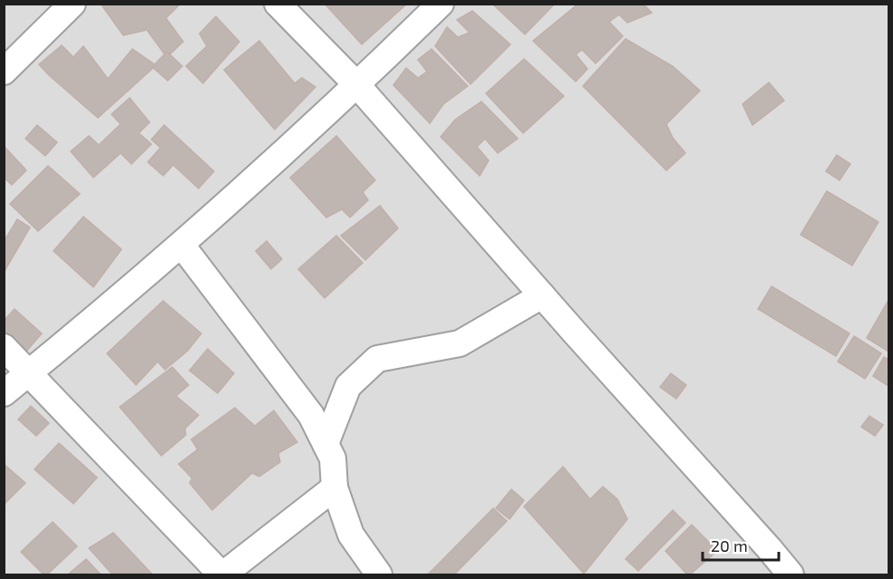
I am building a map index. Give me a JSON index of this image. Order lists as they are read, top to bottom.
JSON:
{
  "scale_bar": "20 m"
}
